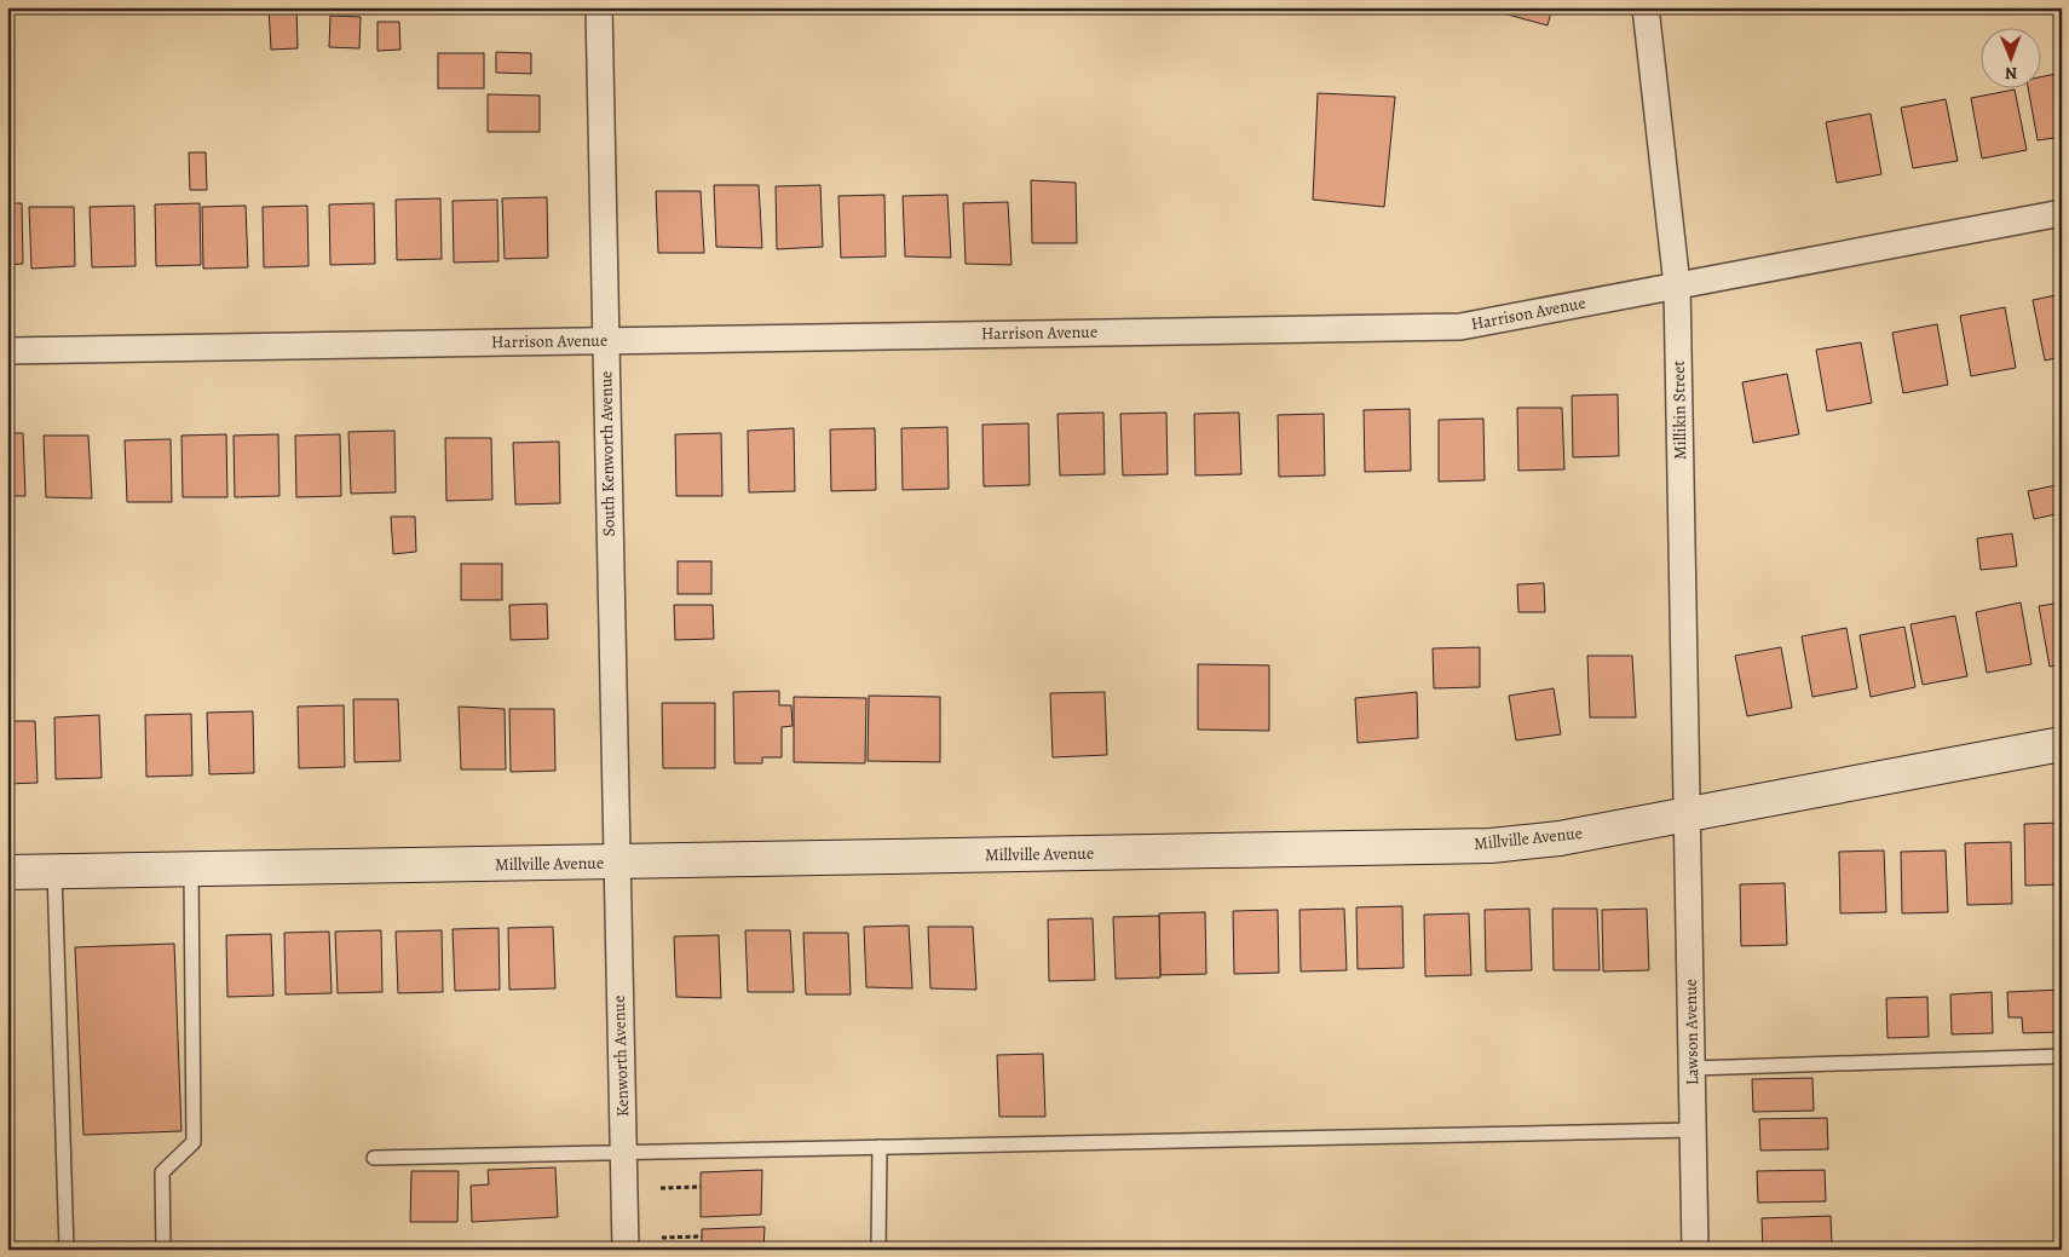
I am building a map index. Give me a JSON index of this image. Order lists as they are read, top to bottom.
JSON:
{
  "streets": {
    "main road": ["Millville Avenue"],
    "street": [
      "Harrison Avenue",
      "Millikin Street",
      "South Kenworth Avenue",
      "Lawson Avenue",
      "Kenworth Avenue"
    ]
  },
  "crossings": [
    ["Harrison Avenue", "Millikin Street"],
    ["Harrison Avenue", "South Kenworth Avenue"],
    ["Millikin Street", "Millville Avenue"],
    ["Millikin Street", "Lawson Avenue"],
    ["South Kenworth Avenue", "Millville Avenue"],
    ["South Kenworth Avenue", "Kenworth Avenue"],
    ["Millville Avenue", "Lawson Avenue"],
    ["Millville Avenue", "Kenworth Avenue"]
  ],
  "north": "bottom"
}
